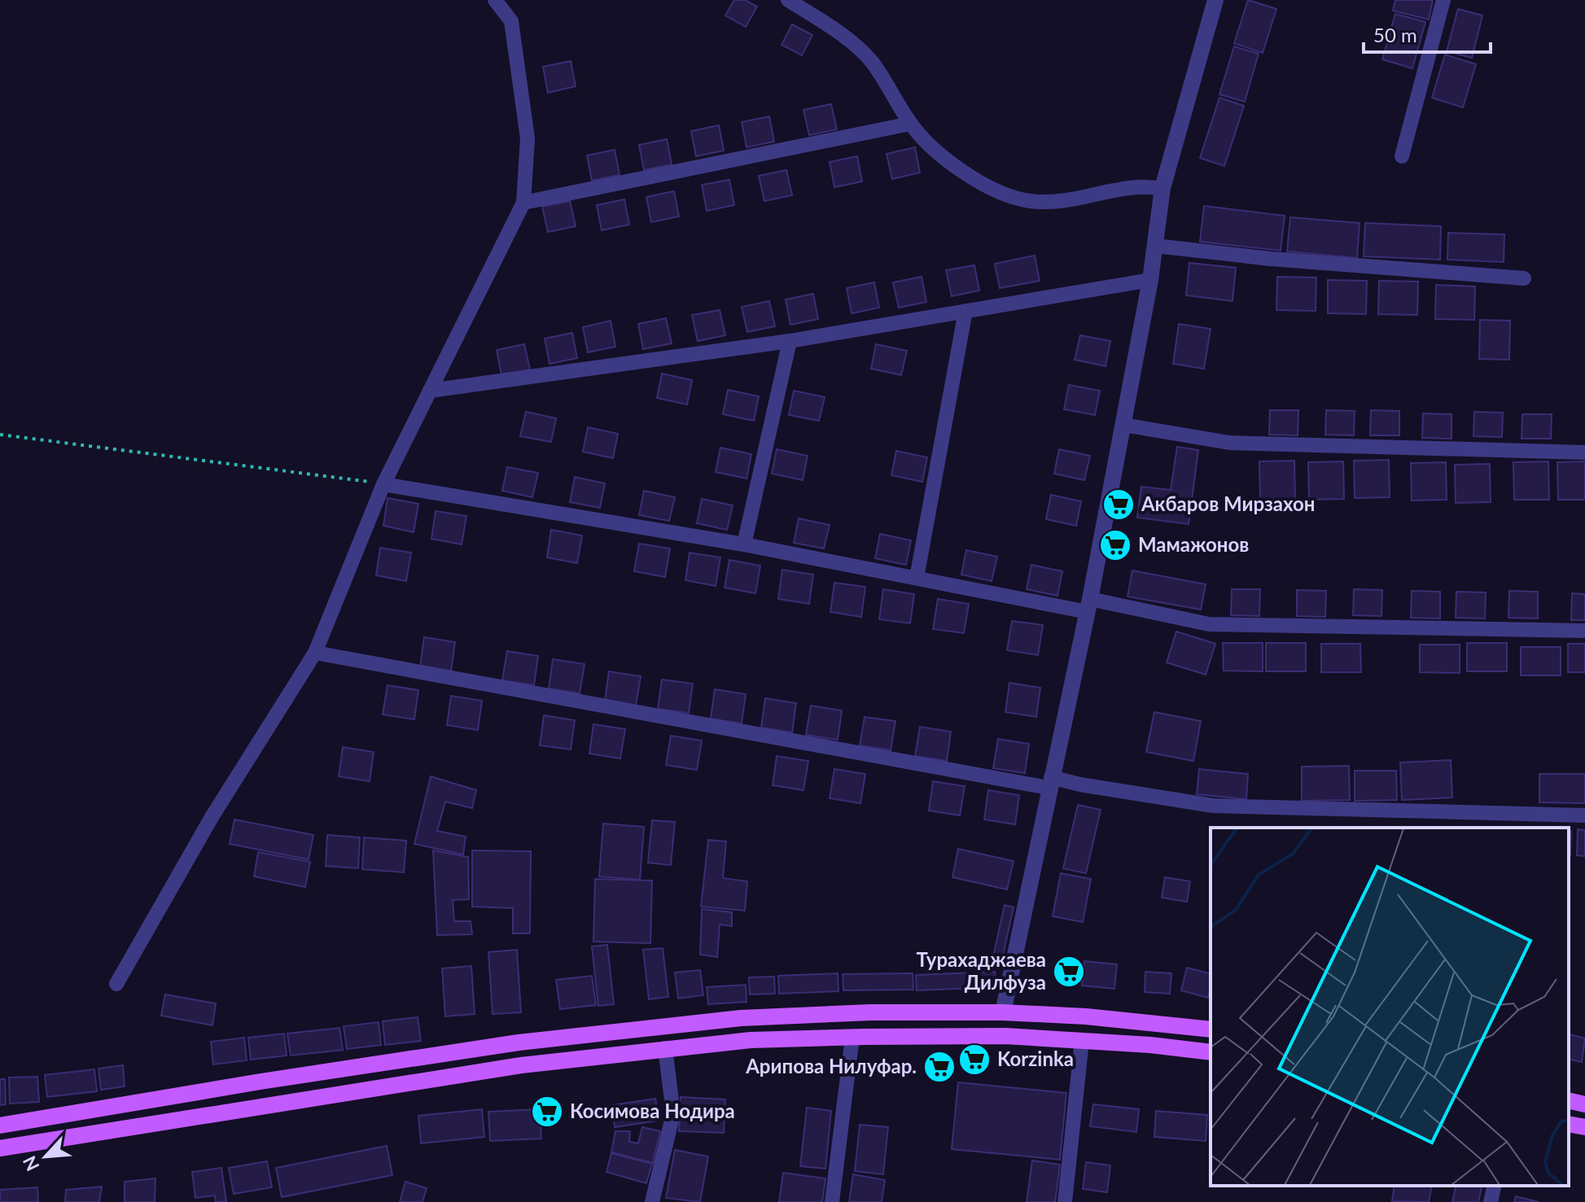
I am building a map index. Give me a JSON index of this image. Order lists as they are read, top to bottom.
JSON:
{
  "places": {
    "supermarket": [
      "Акбаров Мирзахон",
      "Мамажонов",
      "Турахаджаева Дилфуза",
      "Korzinka",
      "Арипова Нилуфар.",
      "Косимова Нодира"
    ]
  },
  "scale_bar": "50 m",
  "north": "bottom left"
}
